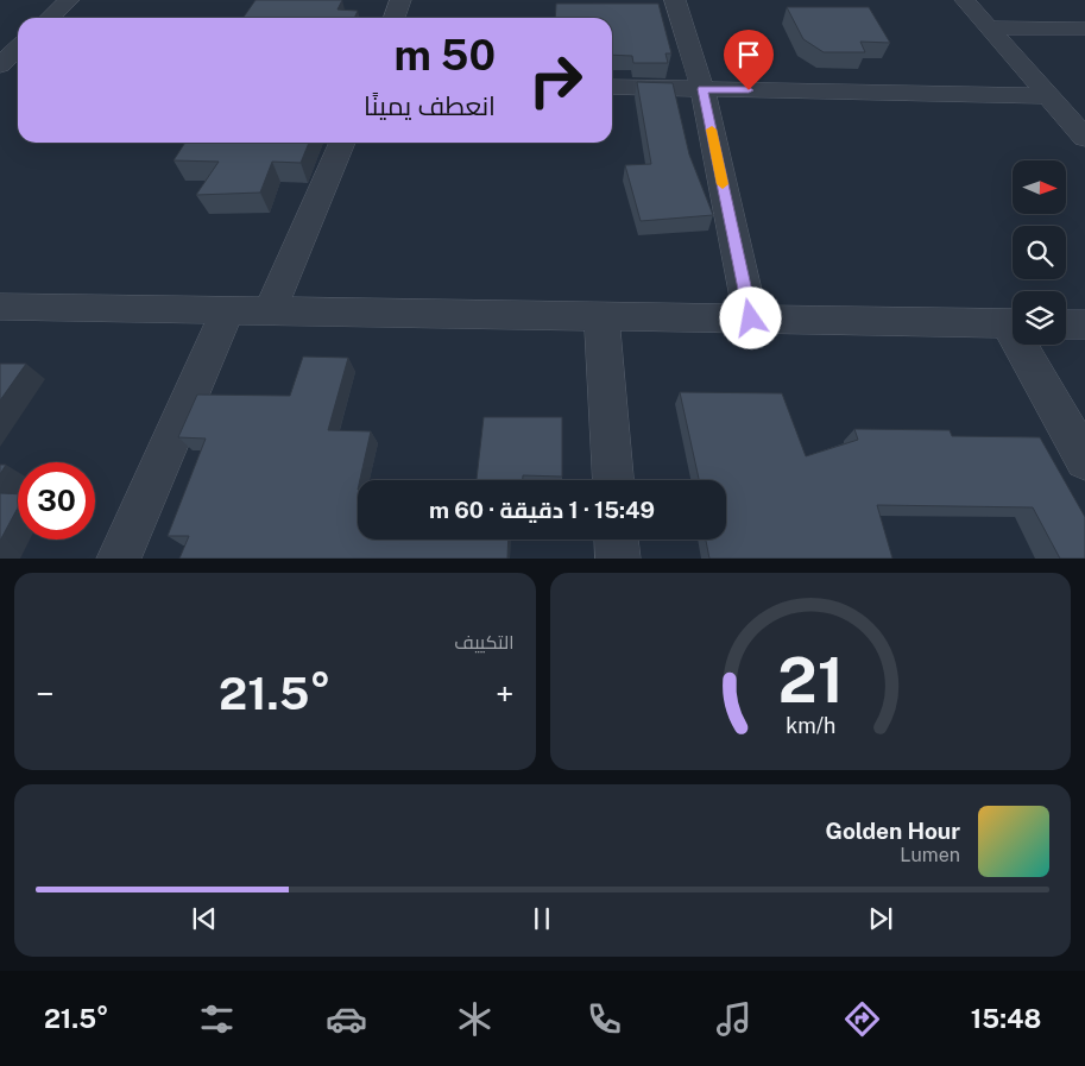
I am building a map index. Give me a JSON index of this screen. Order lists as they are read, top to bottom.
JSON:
{
  "north": "right",
  "page": {
    "turn": ["50 m", "انعطف يمينًا"],
    "limit": "30",
    "trip": "15:49 · 1 دقيقة · 60 m",
    "tile": "التكييف",
    "heat": ["−", "21.5°", "+"],
    "song": ["Golden Hour", "Lumen"],
    "tabs": ["15:48", "21.5°"],
    "gauge": ["21", "km/h"]
  }
}
